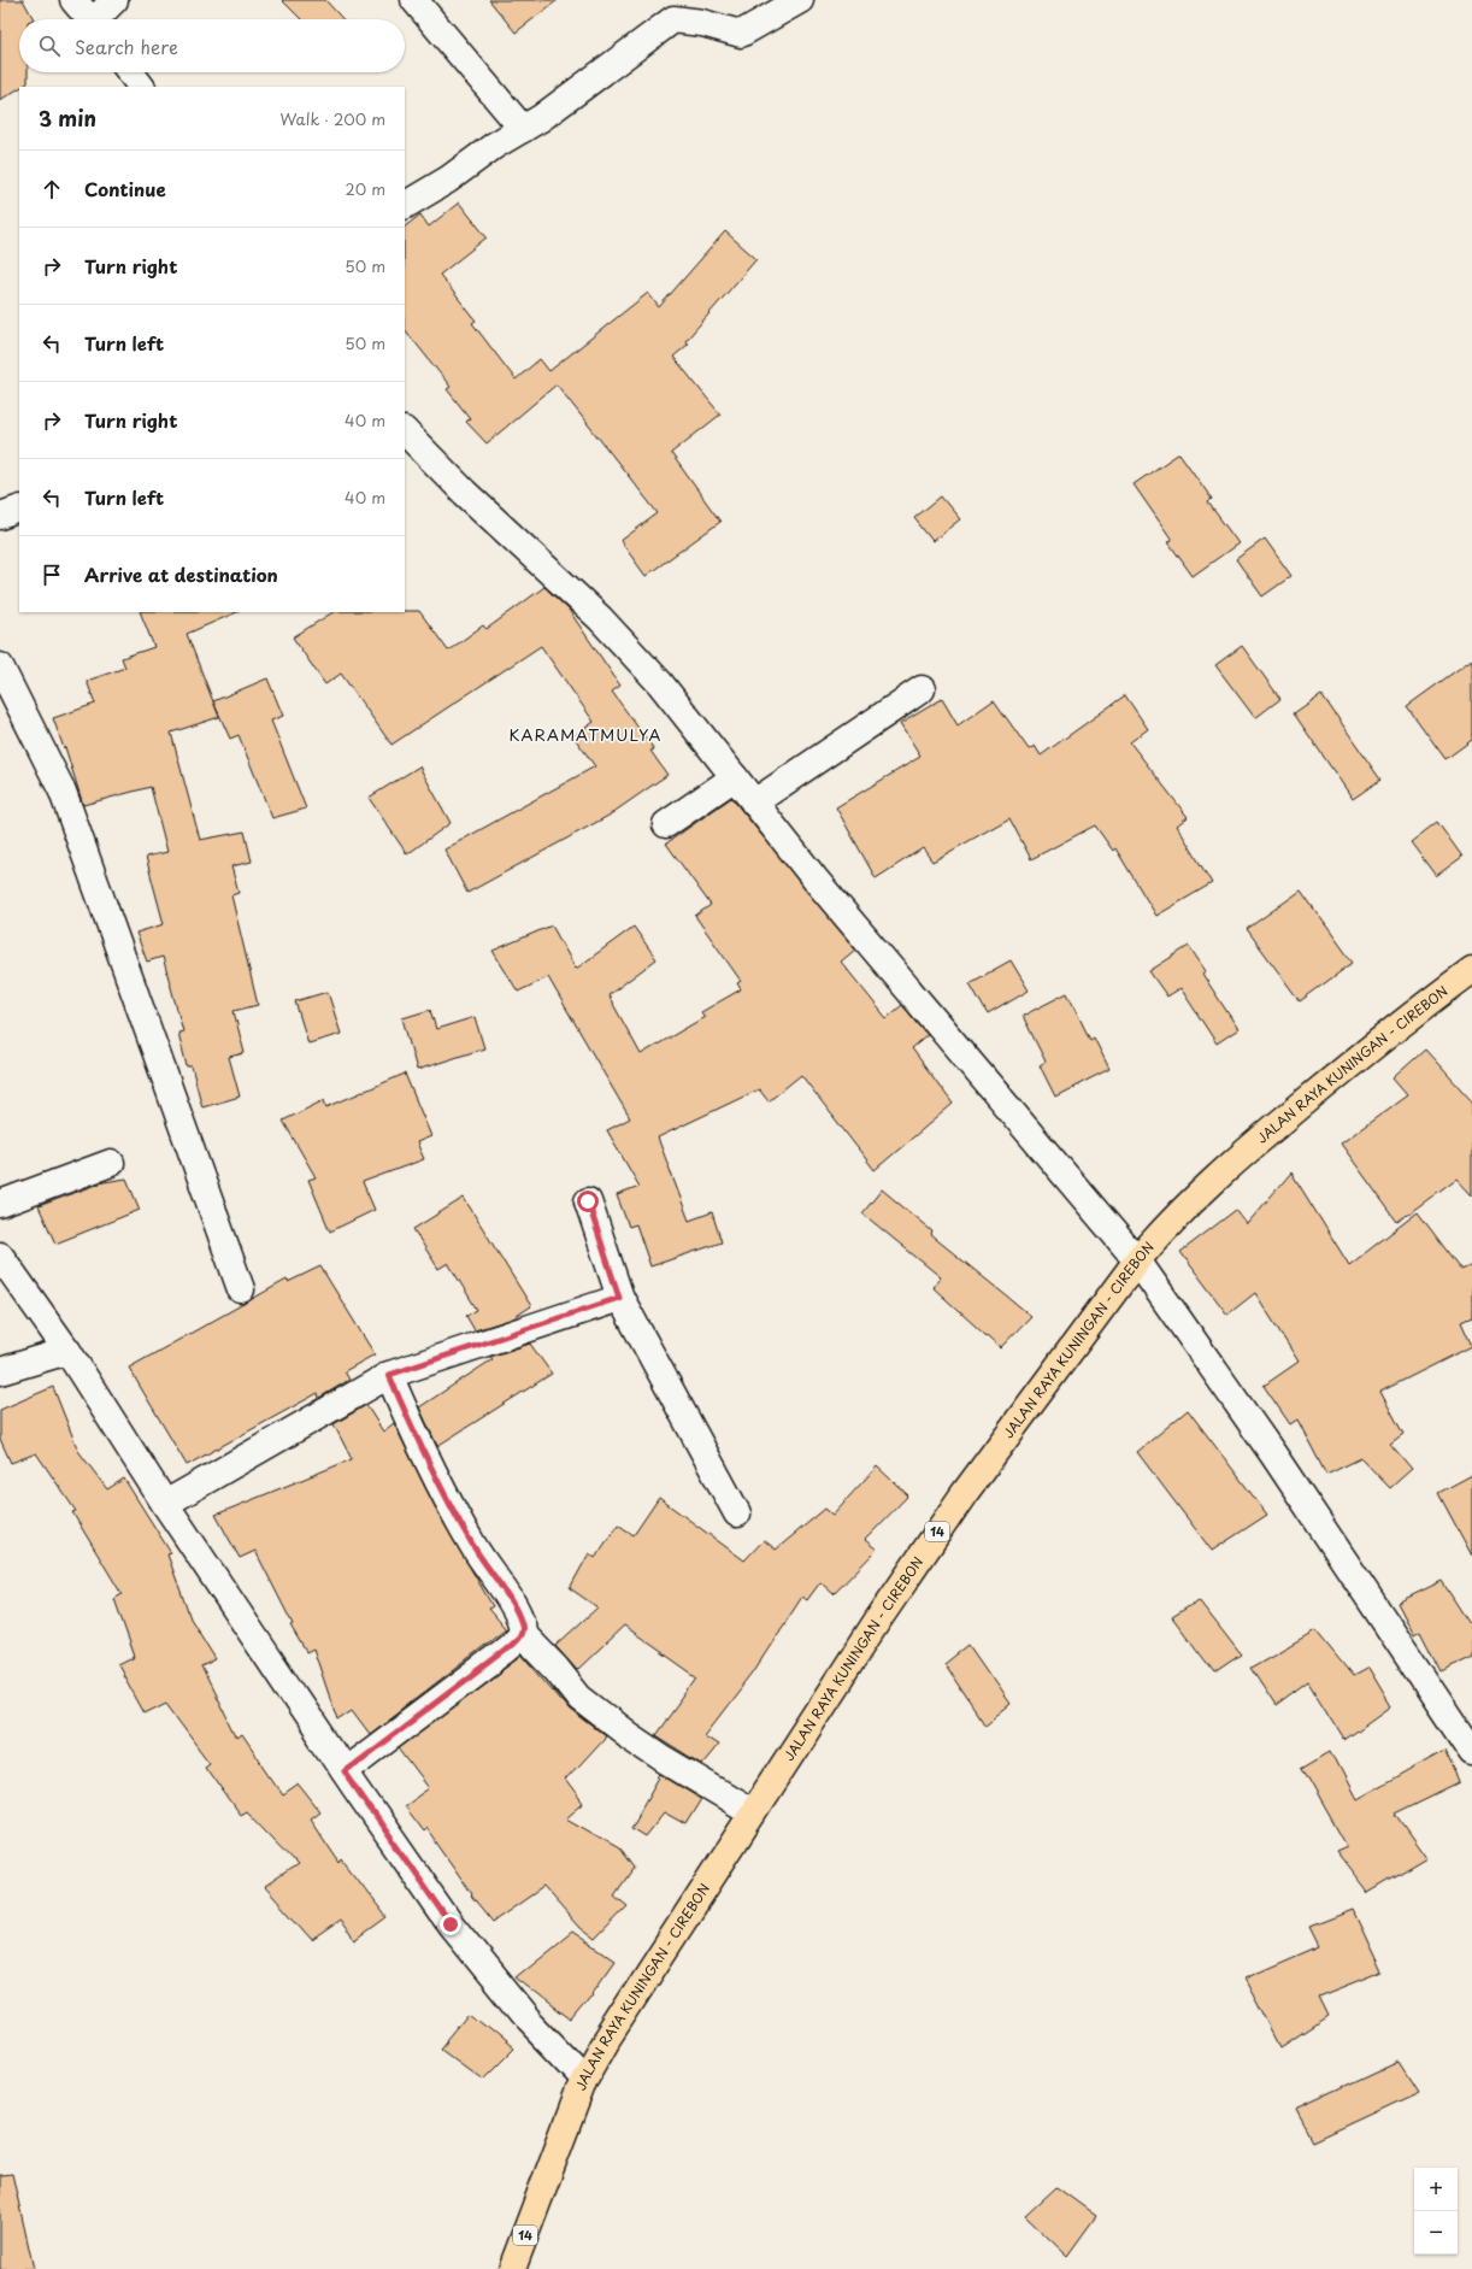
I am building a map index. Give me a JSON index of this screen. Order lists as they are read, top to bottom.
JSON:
{
  "streets": {
    "highway": ["JALAN RAYA KUNINGAN - CIREBON", "14"]
  },
  "districts": ["KARAMATMULYA"],
  "page": {
    "search": "Search here",
    "heading": ["3 min", "Walk · 200 m"],
    "list": [
      ["Continue", "20 m"],
      ["Turn right", "50 m"],
      ["Turn left", "50 m"],
      ["Turn right", "40 m"],
      ["Turn left", "40 m"],
      "Arrive at destination"
    ],
    "map_buttons": ["+", "−"]
  }
}
